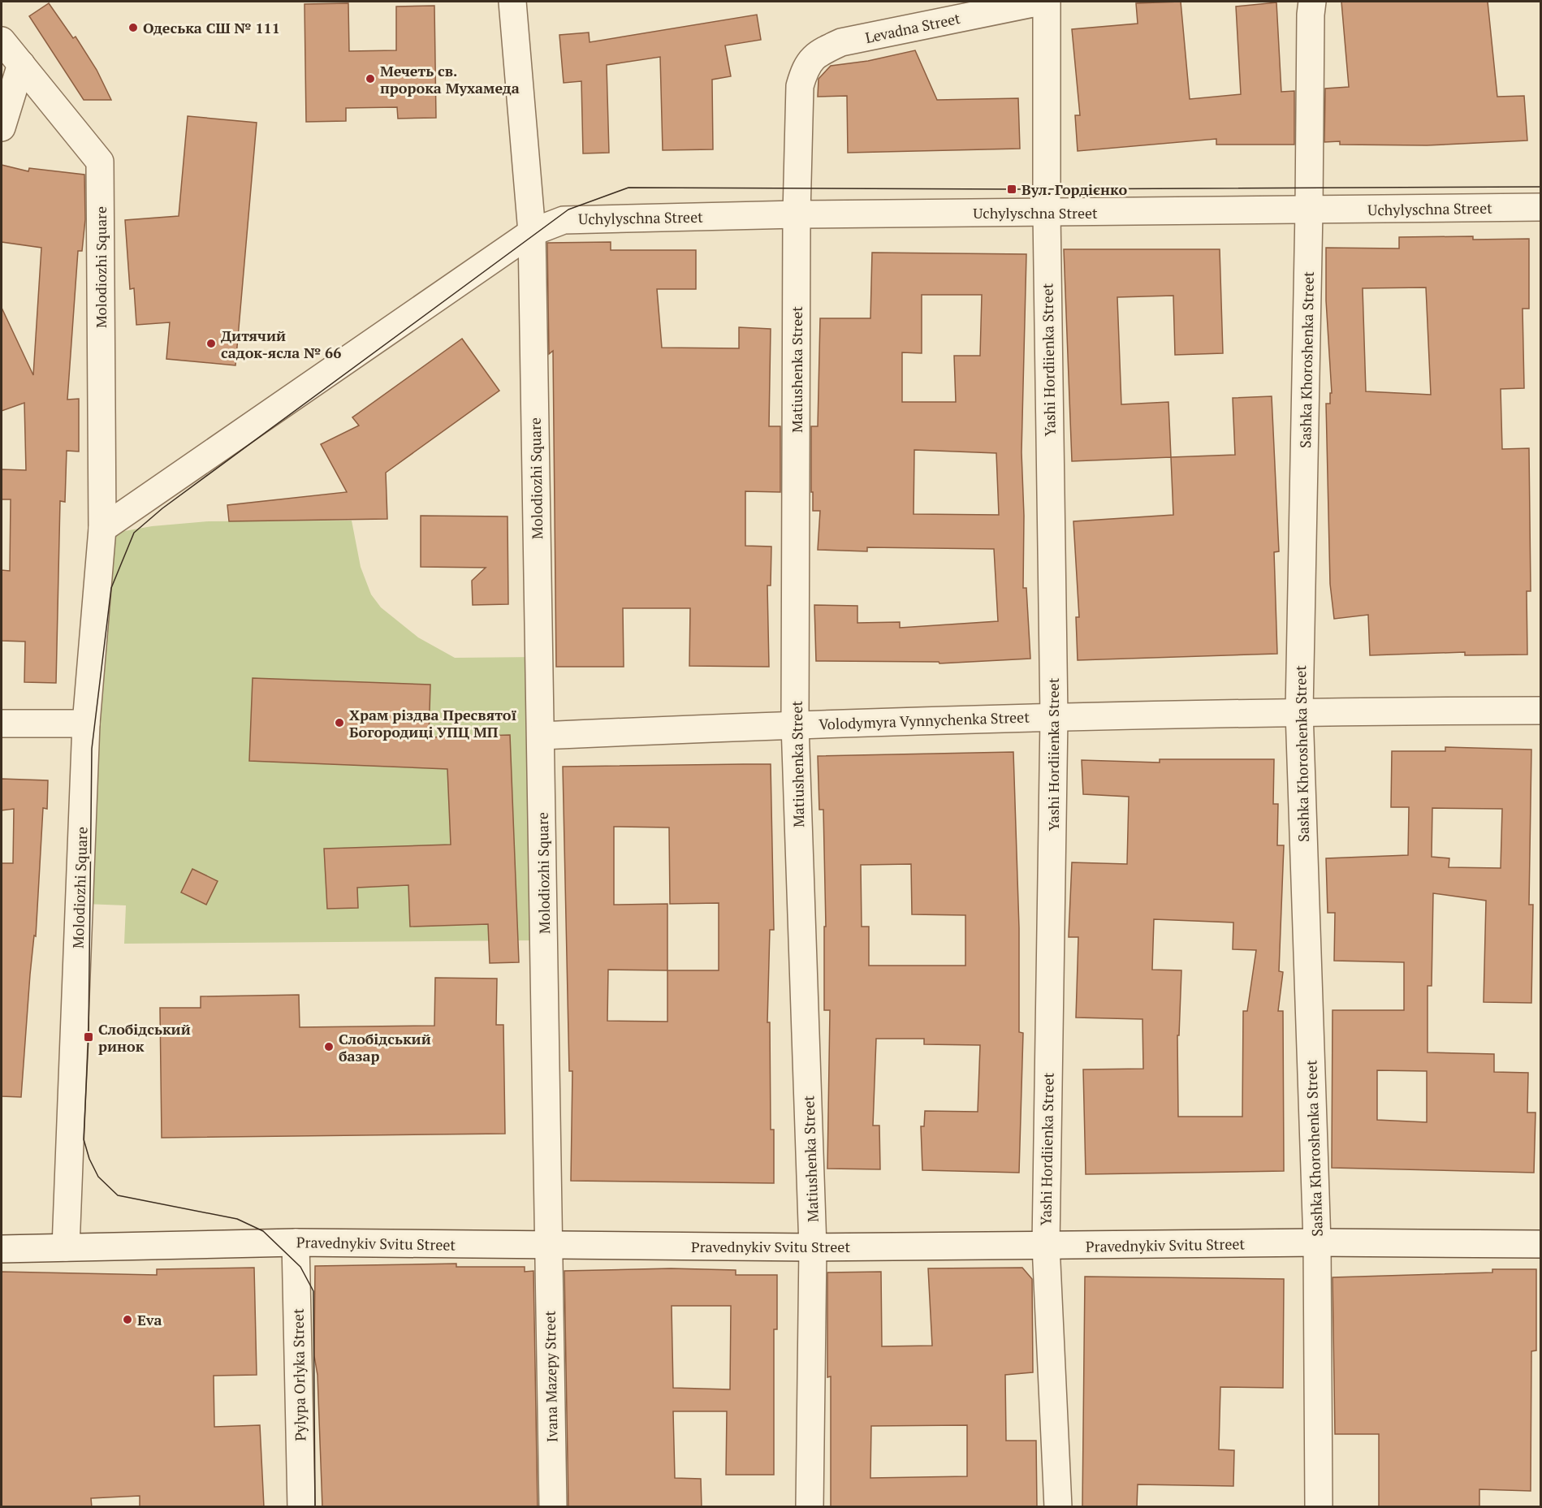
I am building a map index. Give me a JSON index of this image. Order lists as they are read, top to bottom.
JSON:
{
  "streets": {
    "street": [
      "Levadna Street",
      "Uchylyschna Street",
      "Molodiozhi Square",
      "Yashi Hordiienka Street",
      "Sashka Khoroshenka Street",
      "Matiushenka Street",
      "Volodymyra Vynnychenka Street",
      "Pravednykiv Svitu Street",
      "Pylypa Orlyka Street",
      "Ivana Mazepy Street"
    ]
  },
  "crossings": [
    ["Levadna Street", "Matiushenka Street"],
    ["Uchylyschna Street", "Molodiozhi Square"],
    ["Uchylyschna Street", "Yashi Hordiienka Street"],
    ["Uchylyschna Street", "Sashka Khoroshenka Street"],
    ["Uchylyschna Street", "Matiushenka Street"],
    ["Molodiozhi Square", "Volodymyra Vynnychenka Street"],
    ["Molodiozhi Square", "Pravednykiv Svitu Street"],
    ["Molodiozhi Square", "Ivana Mazepy Street"],
    ["Yashi Hordiienka Street", "Volodymyra Vynnychenka Street"],
    ["Yashi Hordiienka Street", "Pravednykiv Svitu Street"],
    ["Sashka Khoroshenka Street", "Volodymyra Vynnychenka Street"],
    ["Sashka Khoroshenka Street", "Pravednykiv Svitu Street"],
    ["Matiushenka Street", "Volodymyra Vynnychenka Street"],
    ["Matiushenka Street", "Pravednykiv Svitu Street"],
    ["Pravednykiv Svitu Street", "Pylypa Orlyka Street"],
    ["Pravednykiv Svitu Street", "Ivana Mazepy Street"]
  ],
  "places": {
    "other": [
      "Одеська СШ № 111",
      "Мечеть св. пророка Мухамеда",
      "Дитячий садок-ясла № 66",
      "Храм різдва Пресвятої Богородиці УПЦ МП",
      "Слобідський базар",
      "Eva"
    ],
    "transit": ["Вул. Гордієнко", "Слобідський ринок"]
  }
}
